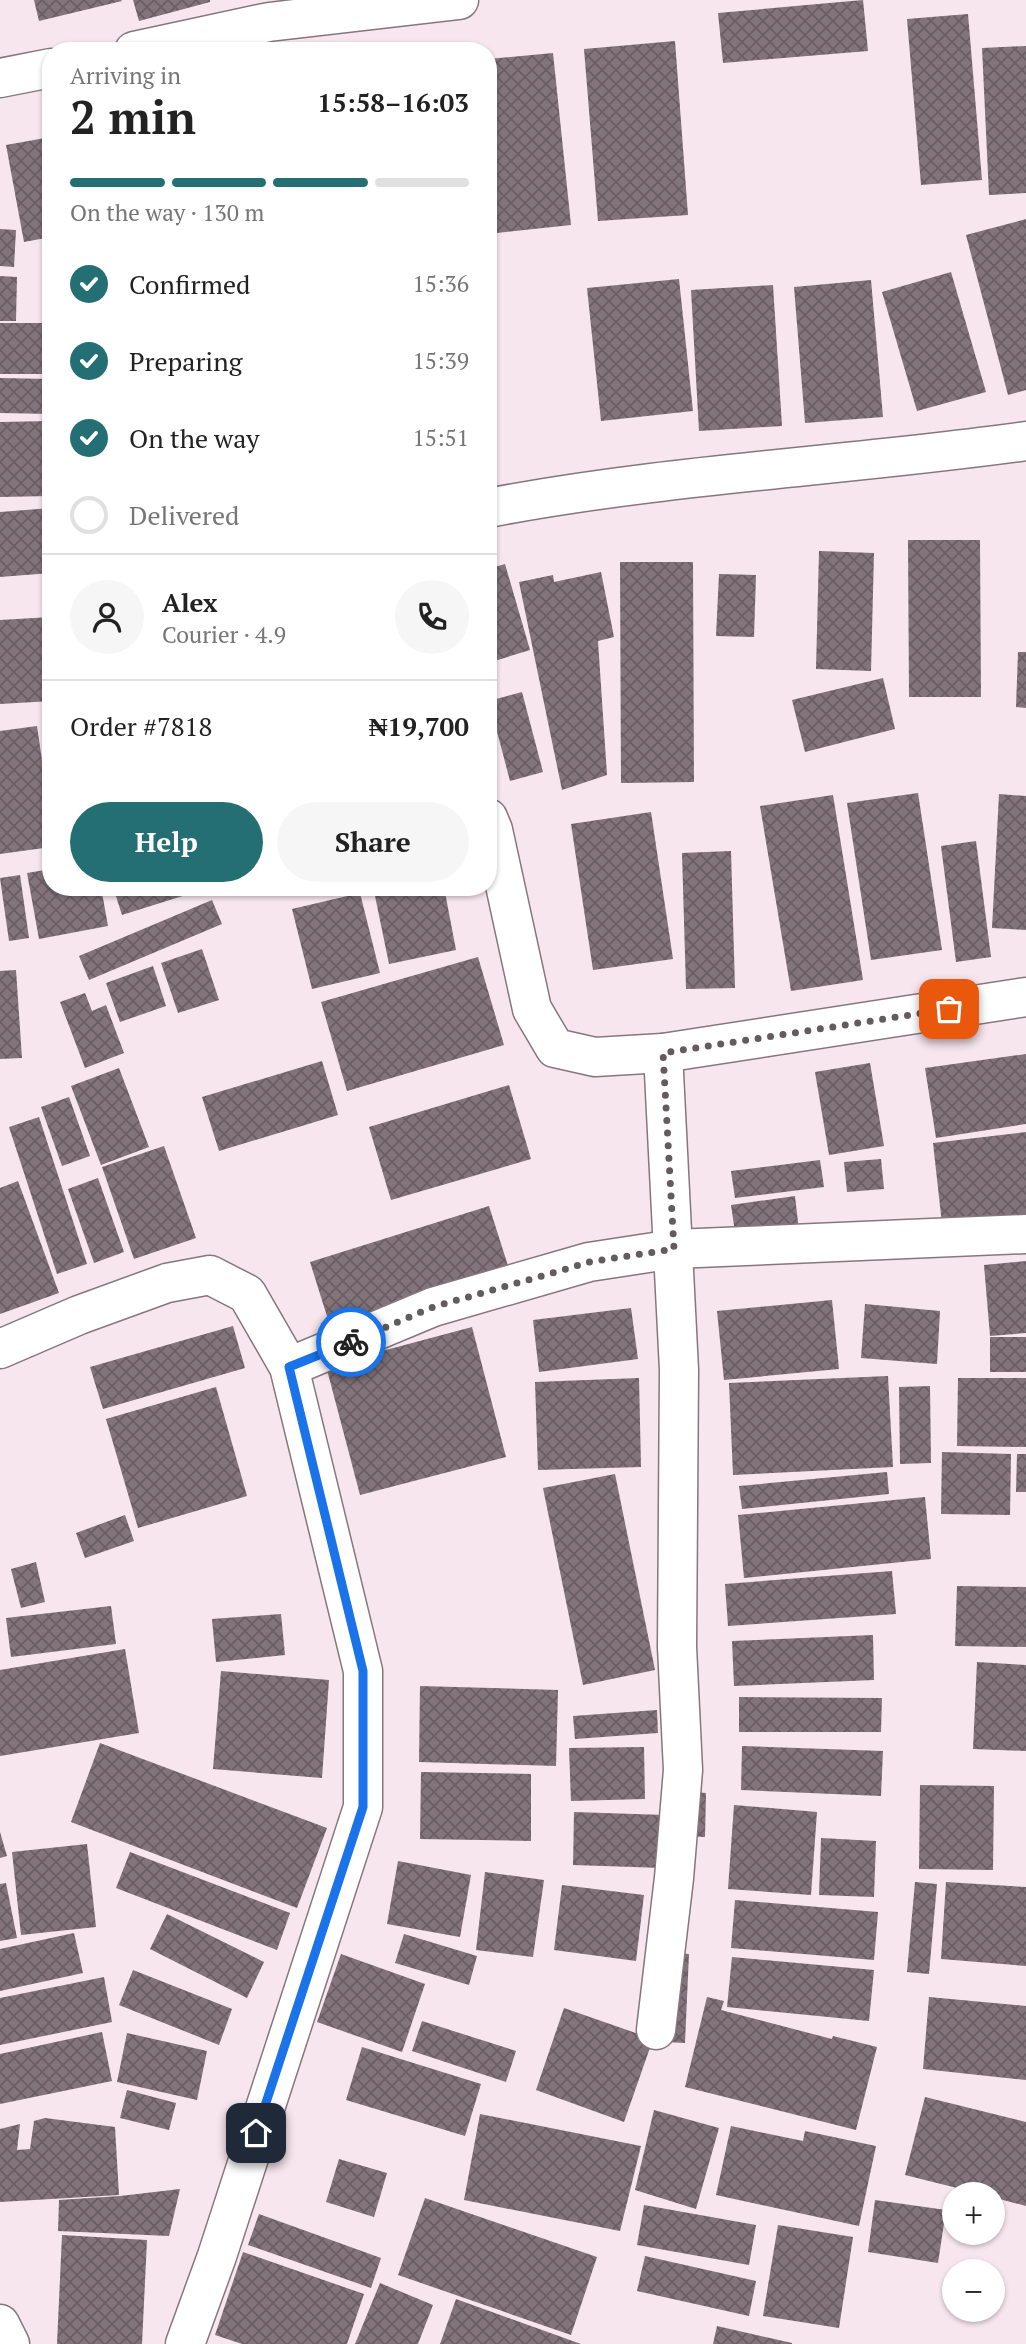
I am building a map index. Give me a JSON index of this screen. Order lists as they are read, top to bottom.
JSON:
{
  "page": {
    "heading": ["2 min", "Arriving in", "15:58–16:03"],
    "panel": [
      "Alex",
      "Courier · 4.9",
      "Order #7818",
      "₦19,700"
    ],
    "bar": "On the way · 130 m",
    "list": [
      ["Confirmed", "15:36"],
      ["Preparing", "15:39"],
      ["On the way", "15:51"],
      "Delivered"
    ],
    "buttons": ["Help", "Share"],
    "map_buttons": ["+", "−"]
  }
}
